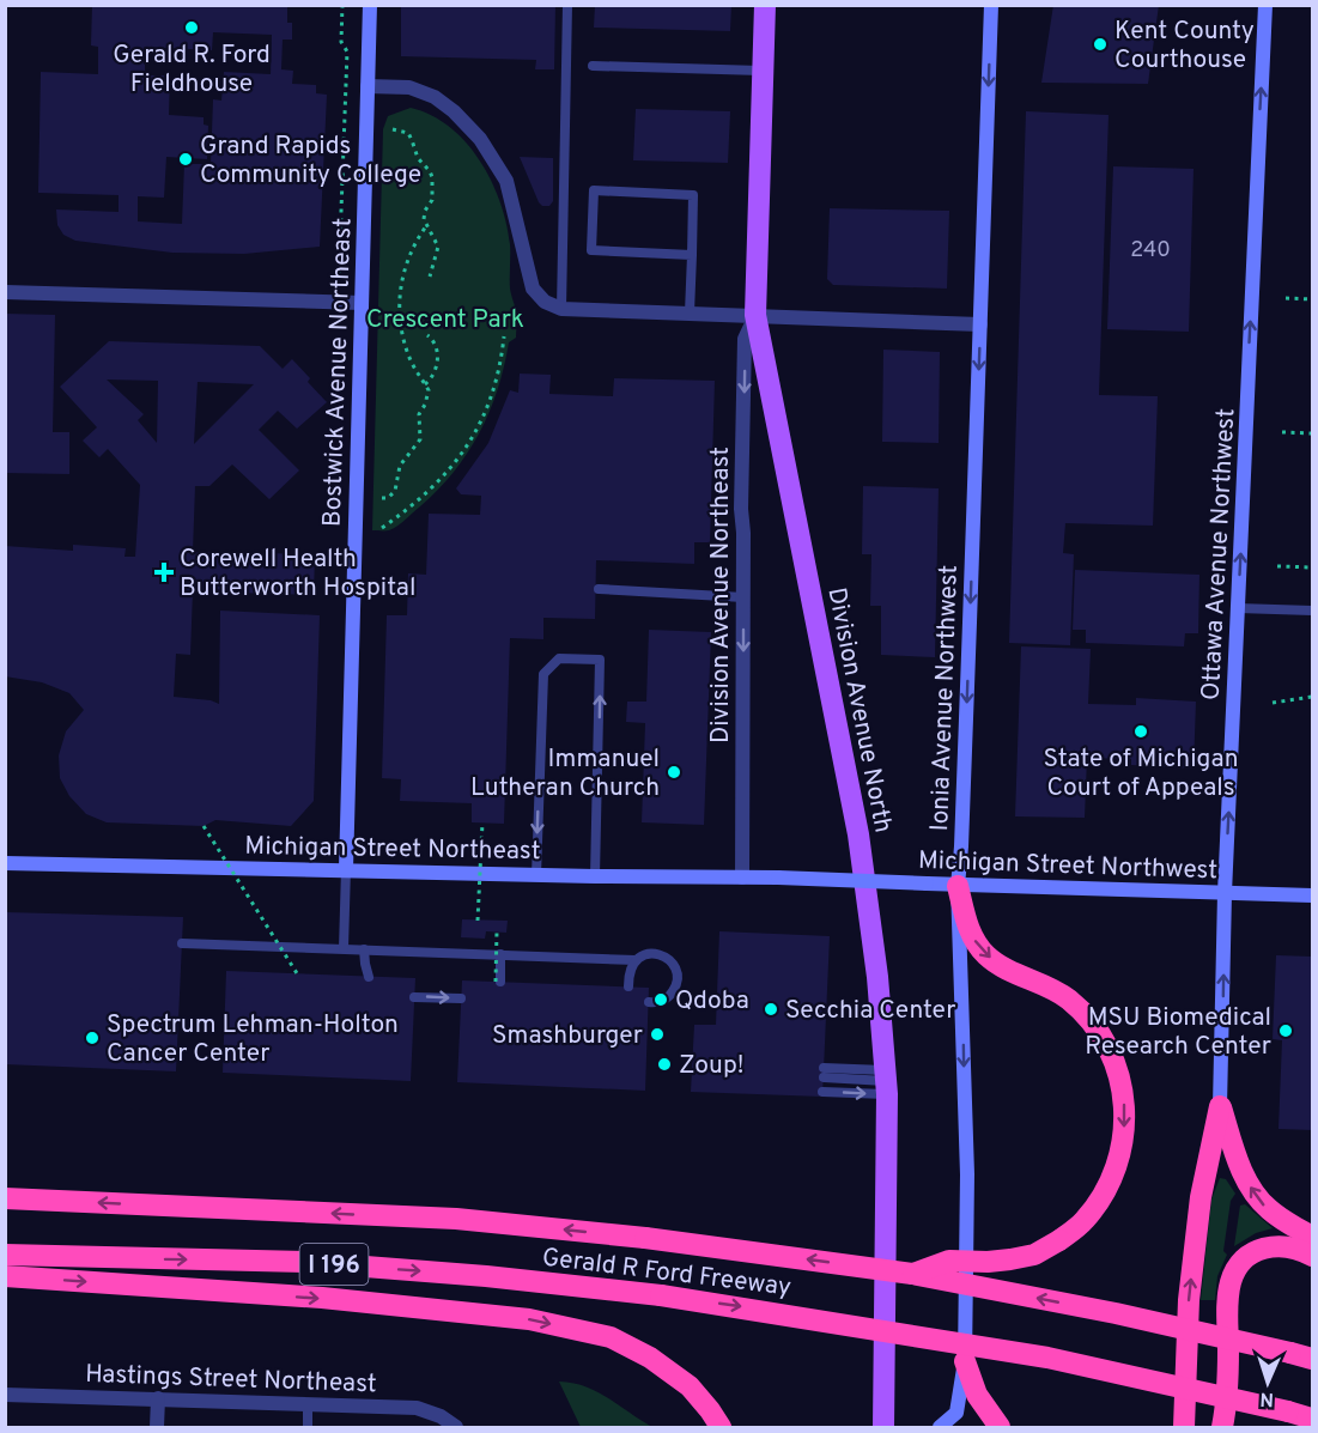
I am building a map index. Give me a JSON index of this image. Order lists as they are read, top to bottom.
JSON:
{
  "streets": {
    "highway": ["I 196", "Gerald R Ford Freeway"],
    "main road": ["Division Avenue North"],
    "street": [
      "Bostwick Avenue Northeast",
      "Ottawa Avenue Northwest",
      "Division Avenue Northeast",
      "Ionia Avenue Northwest",
      "Michigan Street Northeast",
      "Michigan Street Northwest",
      "Hastings Street Northeast"
    ]
  },
  "crossings": [
    ["Bostwick Avenue Northeast", "Michigan Street Northeast"],
    ["Ottawa Avenue Northwest", "Michigan Street Northwest"],
    ["Division Avenue Northeast", "Division Avenue North"],
    ["Division Avenue Northeast", "Michigan Street Northeast"],
    ["Ionia Avenue Northwest", "Michigan Street Northwest"],
    ["Michigan Street Northeast", "Michigan Street Northwest"]
  ],
  "one_way": ["Ottawa Avenue Northwest", "Division Avenue Northeast", "Ionia Avenue Northwest"],
  "parks": ["Crescent Park"],
  "places": {
    "other": [
      "Gerald R. Ford Fieldhouse",
      "Kent County Courthouse",
      "Grand Rapids Community College",
      "State of Michigan Court of Appeals",
      "Immanuel Lutheran Church",
      "Qdoba",
      "Secchia Center",
      "MSU Biomedical Research Center",
      "Smashburger",
      "Spectrum Lehman-Holton Cancer Center",
      "Zoup!"
    ],
    "health": ["Corewell Health Butterworth Hospital"]
  },
  "house_numbers": ["240"],
  "north": "bottom"
}
